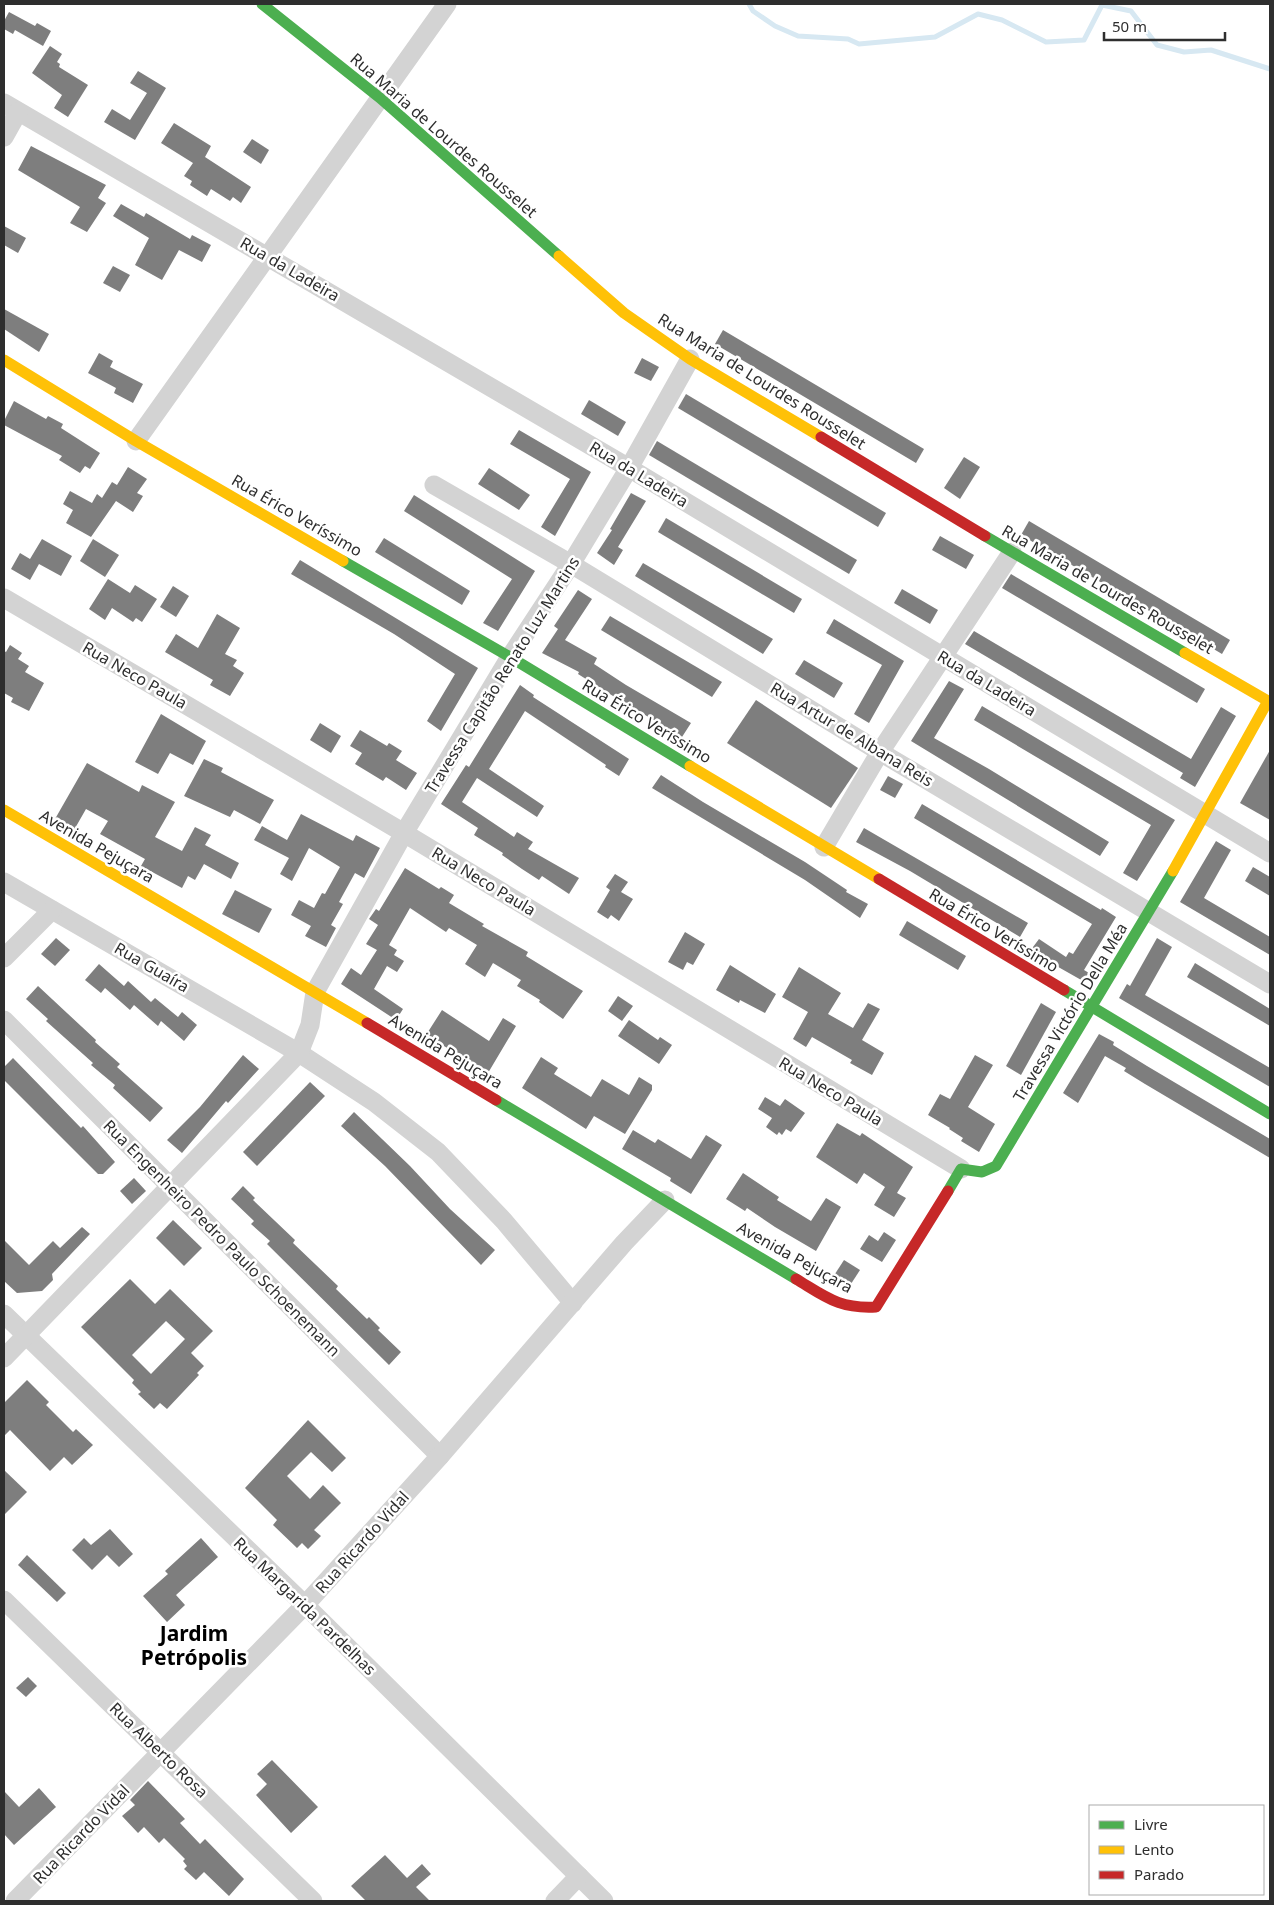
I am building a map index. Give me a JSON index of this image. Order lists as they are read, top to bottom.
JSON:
{
  "streets": {
    "street": [
      "Rua Maria de Lourdes Rousselet",
      "Rua da Ladeira",
      "Rua Érico Veríssimo",
      "Rua Neco Paula",
      "Travessa Capitão Renato Luz Martins",
      "Rua Artur de Albana Reis",
      "Avenida Pejuçara",
      "Rua Guaíra",
      "Travessa Victório Della Méa",
      "Rua Engenheiro Pedro Paulo Schoenemann",
      "Rua Ricardo Vidal",
      "Rua Margarida Pardelhas",
      "Rua Alberto Rosa"
    ]
  },
  "crossings": [
    ["Rua Maria de Lourdes Rousselet", "Travessa Capitão Renato Luz Martins"],
    ["Rua Maria de Lourdes Rousselet", "Travessa Victório Della Méa"],
    ["Rua da Ladeira", "Travessa Capitão Renato Luz Martins"],
    ["Rua da Ladeira", "Travessa Victório Della Méa"],
    ["Rua Érico Veríssimo", "Travessa Capitão Renato Luz Martins"],
    ["Rua Érico Veríssimo", "Travessa Victório Della Méa"],
    ["Rua Neco Paula", "Travessa Capitão Renato Luz Martins"],
    ["Rua Neco Paula", "Avenida Pejuçara"],
    ["Rua Neco Paula", "Travessa Victório Della Méa"],
    ["Travessa Capitão Renato Luz Martins", "Rua Artur de Albana Reis"],
    ["Travessa Capitão Renato Luz Martins", "Avenida Pejuçara"],
    ["Rua Artur de Albana Reis", "Travessa Victório Della Méa"],
    ["Avenida Pejuçara", "Travessa Victório Della Méa"],
    ["Avenida Pejuçara", "Rua Ricardo Vidal"],
    ["Rua Guaíra", "Rua Ricardo Vidal"],
    ["Rua Engenheiro Pedro Paulo Schoenemann", "Rua Ricardo Vidal"],
    ["Rua Ricardo Vidal", "Rua Margarida Pardelhas"],
    ["Rua Ricardo Vidal", "Rua Alberto Rosa"]
  ],
  "districts": ["Jardim Petrópolis"],
  "legend": ["Livre", "Lento", "Parado"],
  "scale_bar": "50 m"
}
